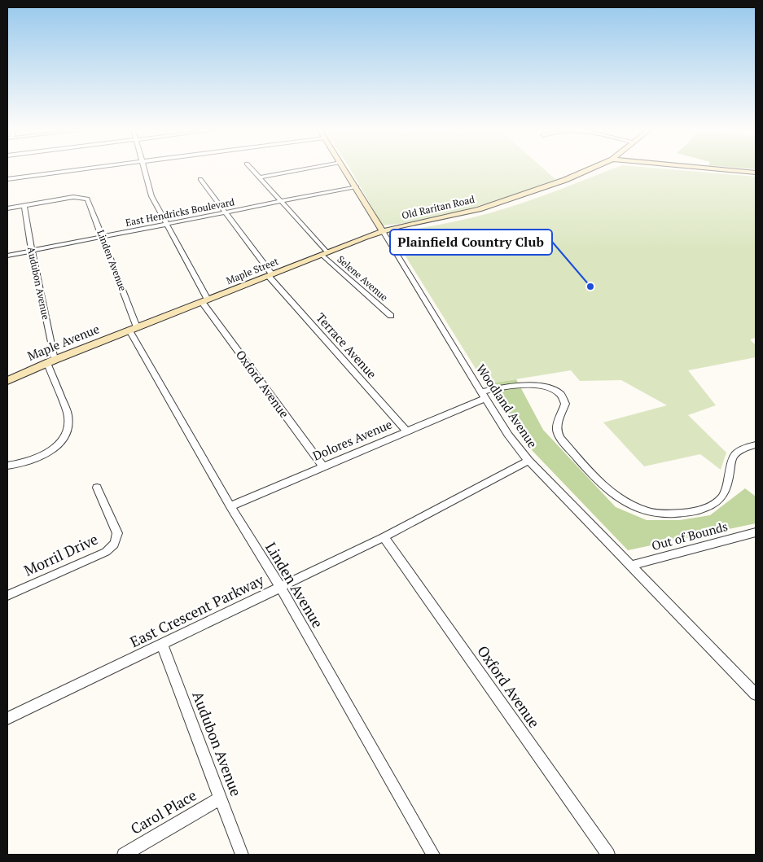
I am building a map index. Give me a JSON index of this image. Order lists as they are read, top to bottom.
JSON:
{
  "streets": {
    "main road": [
      "Old Raritan Road",
      "Maple Street",
      "Maple Avenue",
      "Woodland Avenue"
    ],
    "street": [
      "East Hendricks Boulevard",
      "Linden Avenue",
      "Selene Avenue",
      "Audubon Avenue",
      "Terrace Avenue",
      "Oxford Avenue",
      "Dolores Avenue",
      "Out of Bounds",
      "Morril Drive",
      "East Crescent Parkway",
      "Carol Place"
    ]
  },
  "crossings": [
    ["Old Raritan Road", "Maple Street"],
    ["Old Raritan Road", "Woodland Avenue"],
    ["East Hendricks Boulevard", "Linden Avenue"],
    ["East Hendricks Boulevard", "Selene Avenue"],
    ["East Hendricks Boulevard", "Audubon Avenue"],
    ["East Hendricks Boulevard", "Terrace Avenue"],
    ["East Hendricks Boulevard", "Oxford Avenue"],
    ["East Hendricks Boulevard", "Woodland Avenue"],
    ["Linden Avenue", "Maple Street"],
    ["Linden Avenue", "Audubon Avenue"],
    ["Linden Avenue", "Maple Avenue"],
    ["Linden Avenue", "Dolores Avenue"],
    ["Linden Avenue", "East Crescent Parkway"],
    ["Maple Street", "Selene Avenue"],
    ["Maple Street", "Maple Avenue"],
    ["Maple Street", "Terrace Avenue"],
    ["Maple Street", "Oxford Avenue"],
    ["Maple Street", "Woodland Avenue"],
    ["Audubon Avenue", "Maple Avenue"],
    ["Audubon Avenue", "East Crescent Parkway"],
    ["Audubon Avenue", "Carol Place"],
    ["Terrace Avenue", "Dolores Avenue"],
    ["Oxford Avenue", "Dolores Avenue"],
    ["Oxford Avenue", "East Crescent Parkway"],
    ["Woodland Avenue", "Dolores Avenue"],
    ["Woodland Avenue", "Out of Bounds"],
    ["Woodland Avenue", "East Crescent Parkway"]
  ],
  "places": ["Plainfield Country Club"]
}
